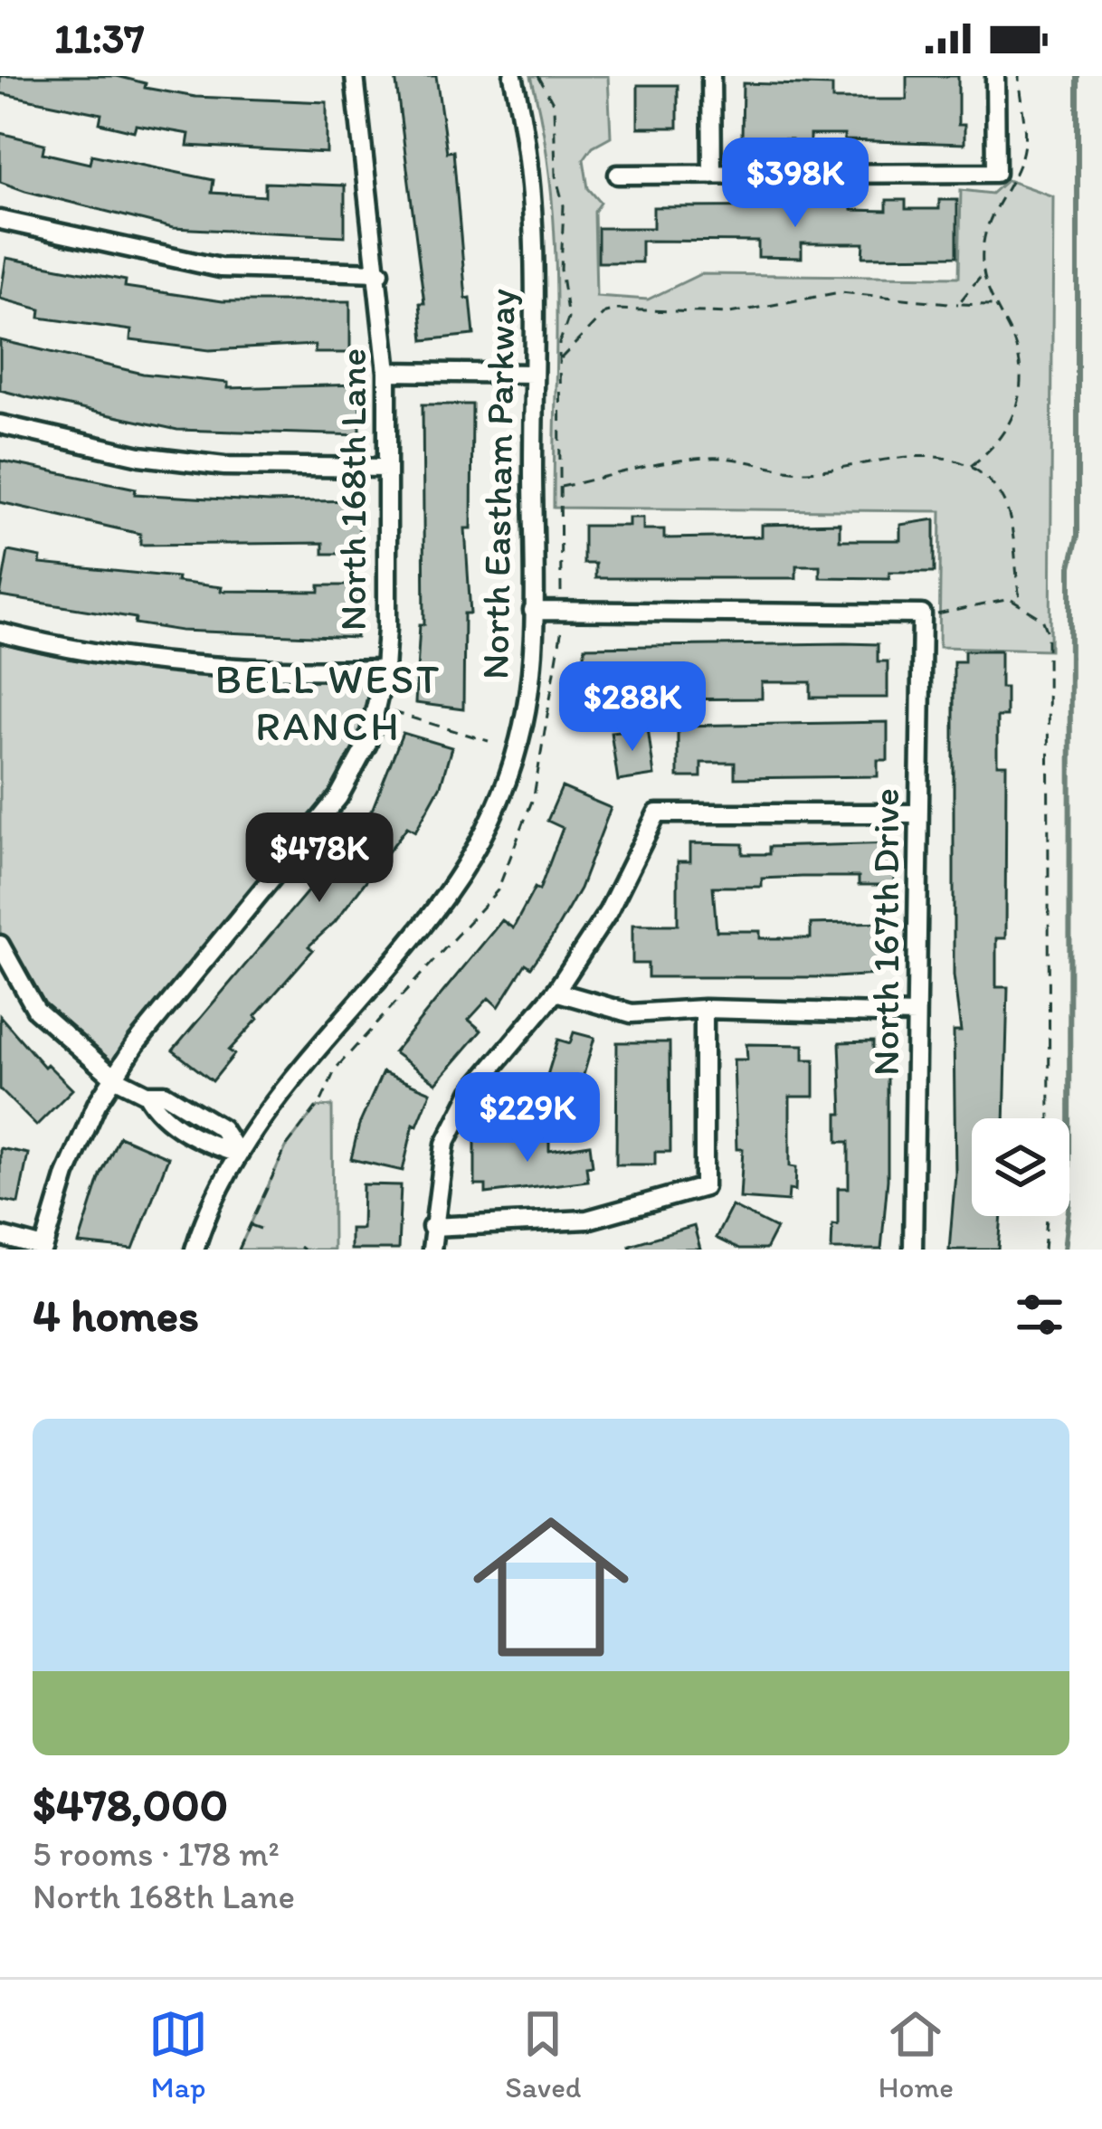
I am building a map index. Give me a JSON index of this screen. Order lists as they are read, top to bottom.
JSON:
{
  "streets": {
    "street": ["North Eastham Parkway", "North 168th Lane", "North 167th Drive"]
  },
  "districts": ["BELL WEST RANCH"],
  "page": {
    "status": "11:37",
    "price": [
      "$398K",
      "$288K",
      "$478K",
      "$229K"
    ],
    "heading": "4 homes",
    "list": [
      {
        "name": "$478,000",
        "note": "5 rooms · 178 m² · North 168th Lane"
      }
    ],
    "tabs": ["Map", "Saved", "Home"]
  }
}
